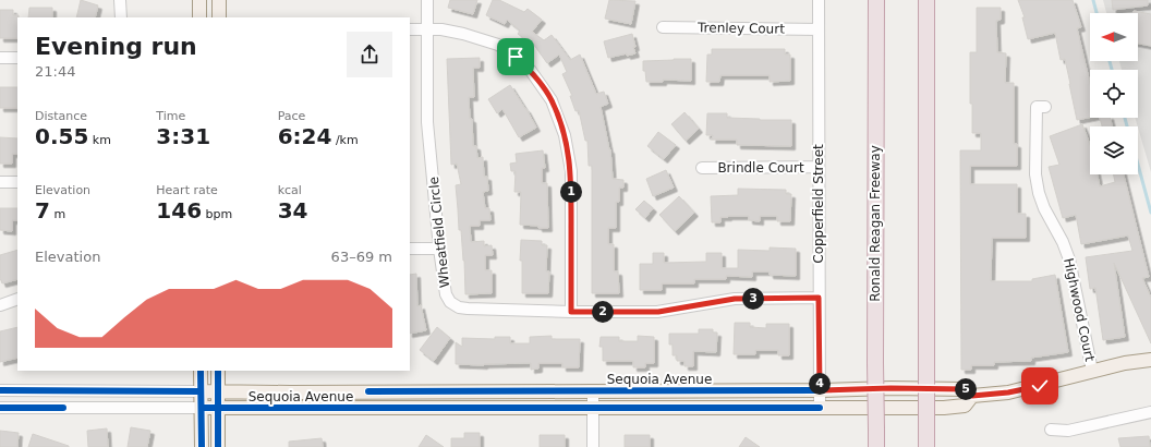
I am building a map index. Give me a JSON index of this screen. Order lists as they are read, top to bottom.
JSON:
{
  "streets": {
    "highway": ["Ronald Reagan Freeway"],
    "main road": ["Sequoia Avenue"],
    "street": [
      "Trenley Court",
      "Brindle Court",
      "Copperfield Street",
      "Wheatfield Circle",
      "Highwood Court"
    ]
  },
  "crossings": [
    ["Trenley Court", "Copperfield Street"],
    ["Brindle Court", "Copperfield Street"],
    ["Copperfield Street", "Wheatfield Circle"],
    ["Copperfield Street", "Sequoia Avenue"],
    ["Highwood Court", "Sequoia Avenue"]
  ],
  "north": "left",
  "page": {
    "heading": ["Evening run", "21:44"],
    "stats": [
      ["Distance", "0.55 km"],
      ["Time", "3:31"],
      ["Pace", "6:24 /km"],
      ["Elevation", "7 m"],
      ["Heart rate", "146 bpm"],
      ["kcal", "34"]
    ],
    "pins": [
      "1",
      "3",
      "2",
      "4",
      "5"
    ],
    "chart": ["Elevation", "63–69 m"]
  }
}
